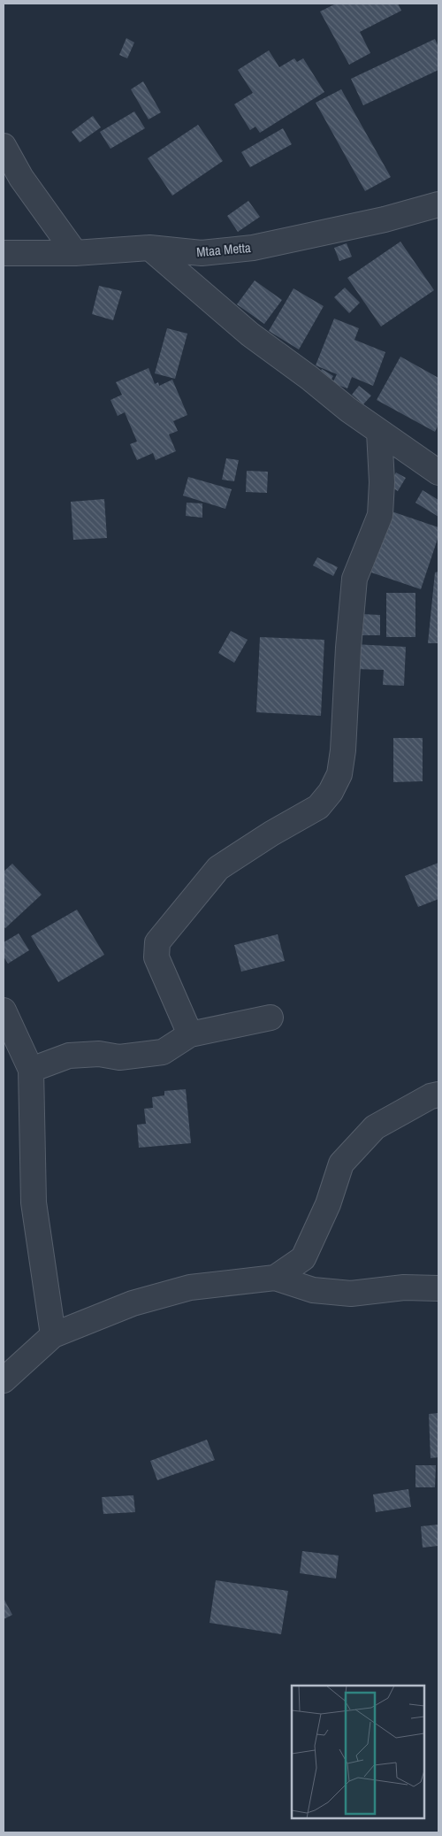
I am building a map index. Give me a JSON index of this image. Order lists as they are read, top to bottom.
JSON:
{
  "streets": {
    "street": ["Mtaa Metta"]
  }
}
